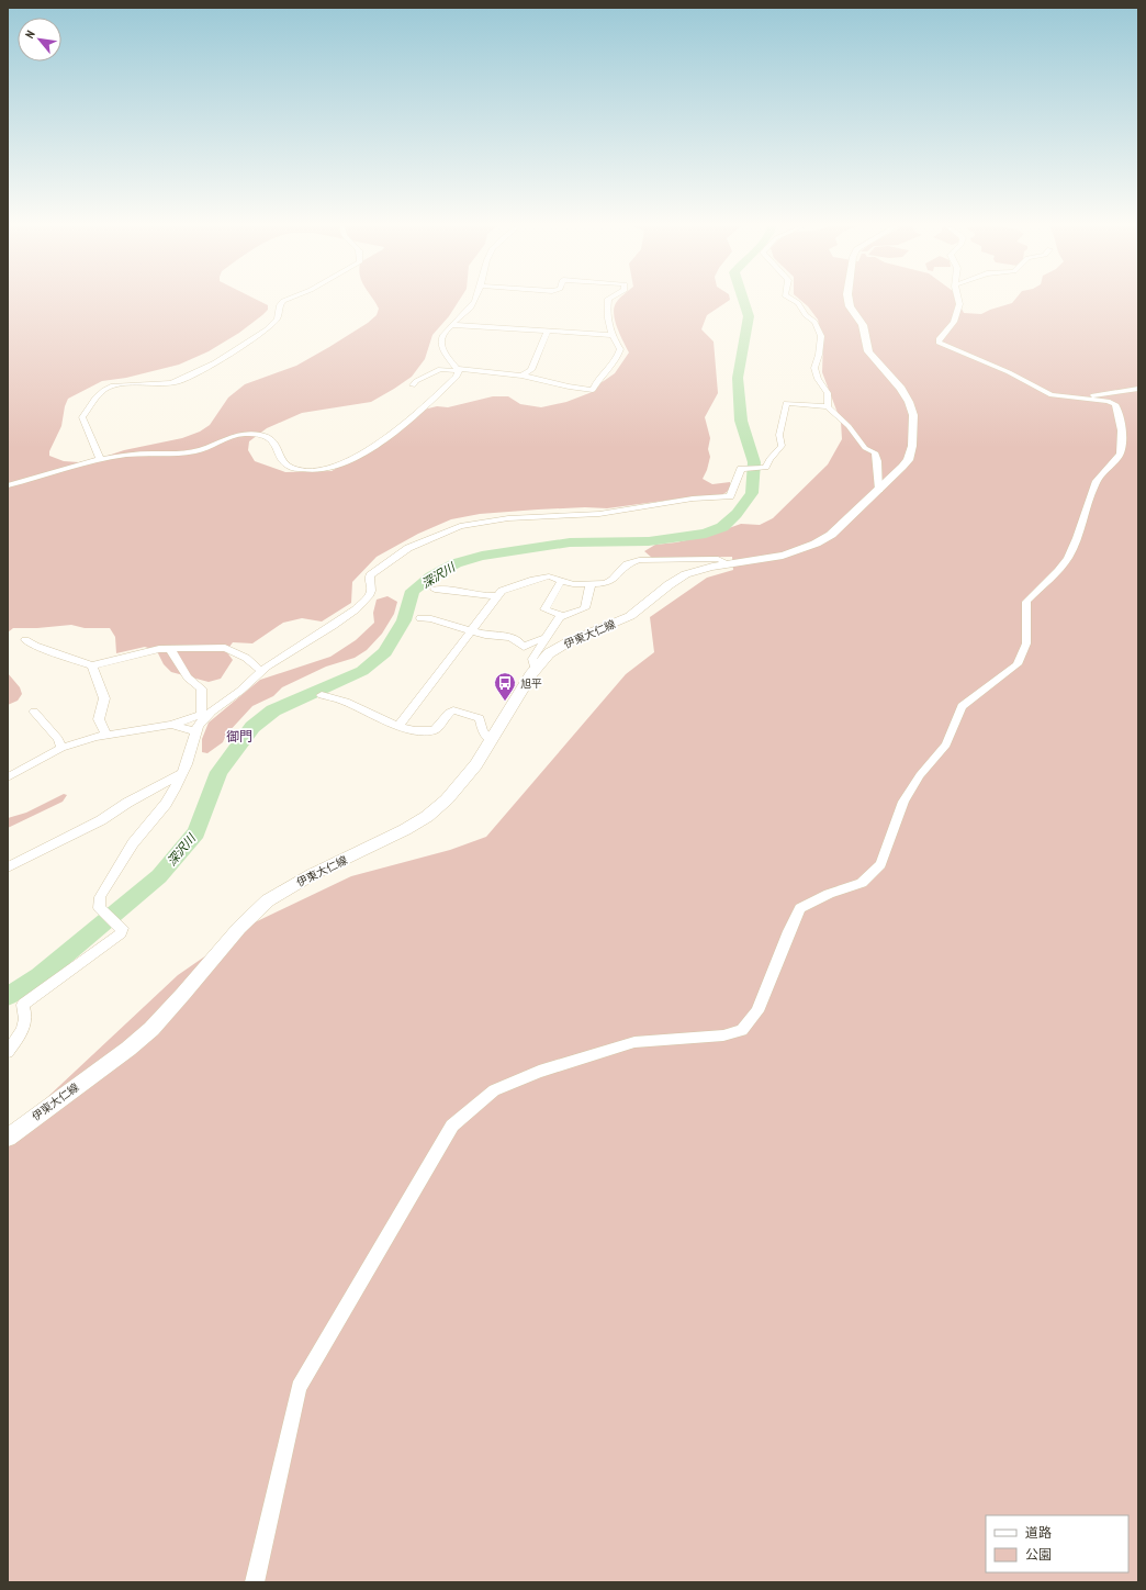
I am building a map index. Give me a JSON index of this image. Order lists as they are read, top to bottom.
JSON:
{
  "streets": {
    "main road": ["伊東大仁線"]
  },
  "districts": ["御門"],
  "water": ["深沢川"],
  "places": {
    "bus stop": ["旭平"]
  },
  "legend": ["道路", "公園"],
  "north": "top left"
}
